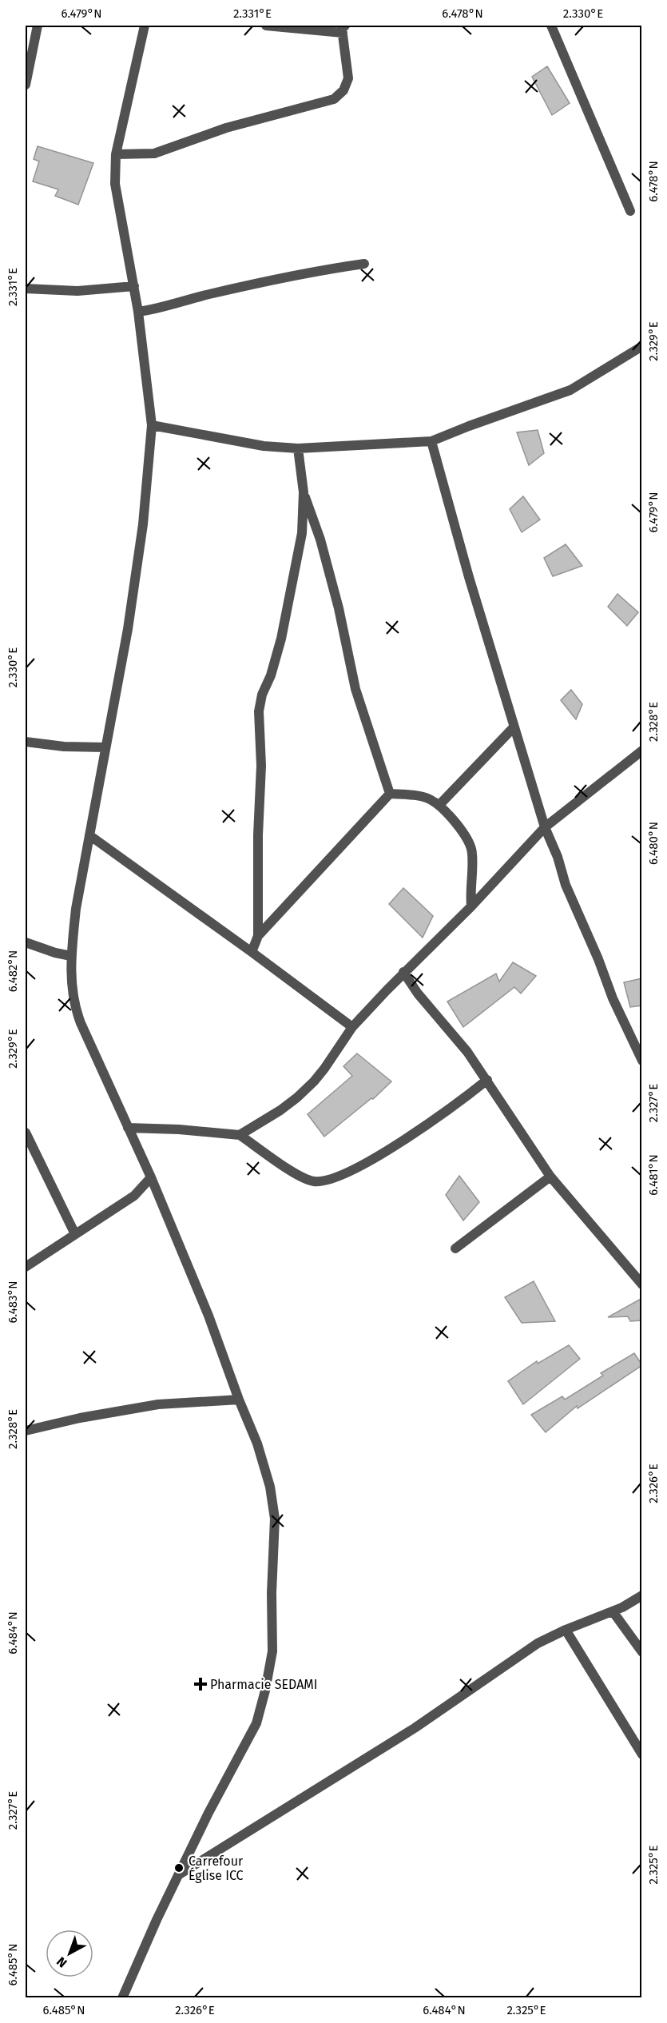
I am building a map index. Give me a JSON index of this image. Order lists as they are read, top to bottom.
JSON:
{
  "places": {
    "health": ["Pharmacie SEDAMI"],
    "other": ["Carrefour Église ICC"]
  },
  "north": "bottom left",
  "coordinates": [
    "6.479°N",
    "2.331°E",
    "6.478°N",
    "2.330°E",
    "2.329°E",
    "2.328°E",
    "6.480°N",
    "6.482°N",
    "2.327°E",
    "6.481°N",
    "6.483°N",
    "2.326°E",
    "6.484°N",
    "2.325°E",
    "6.485°N"
  ]
}
